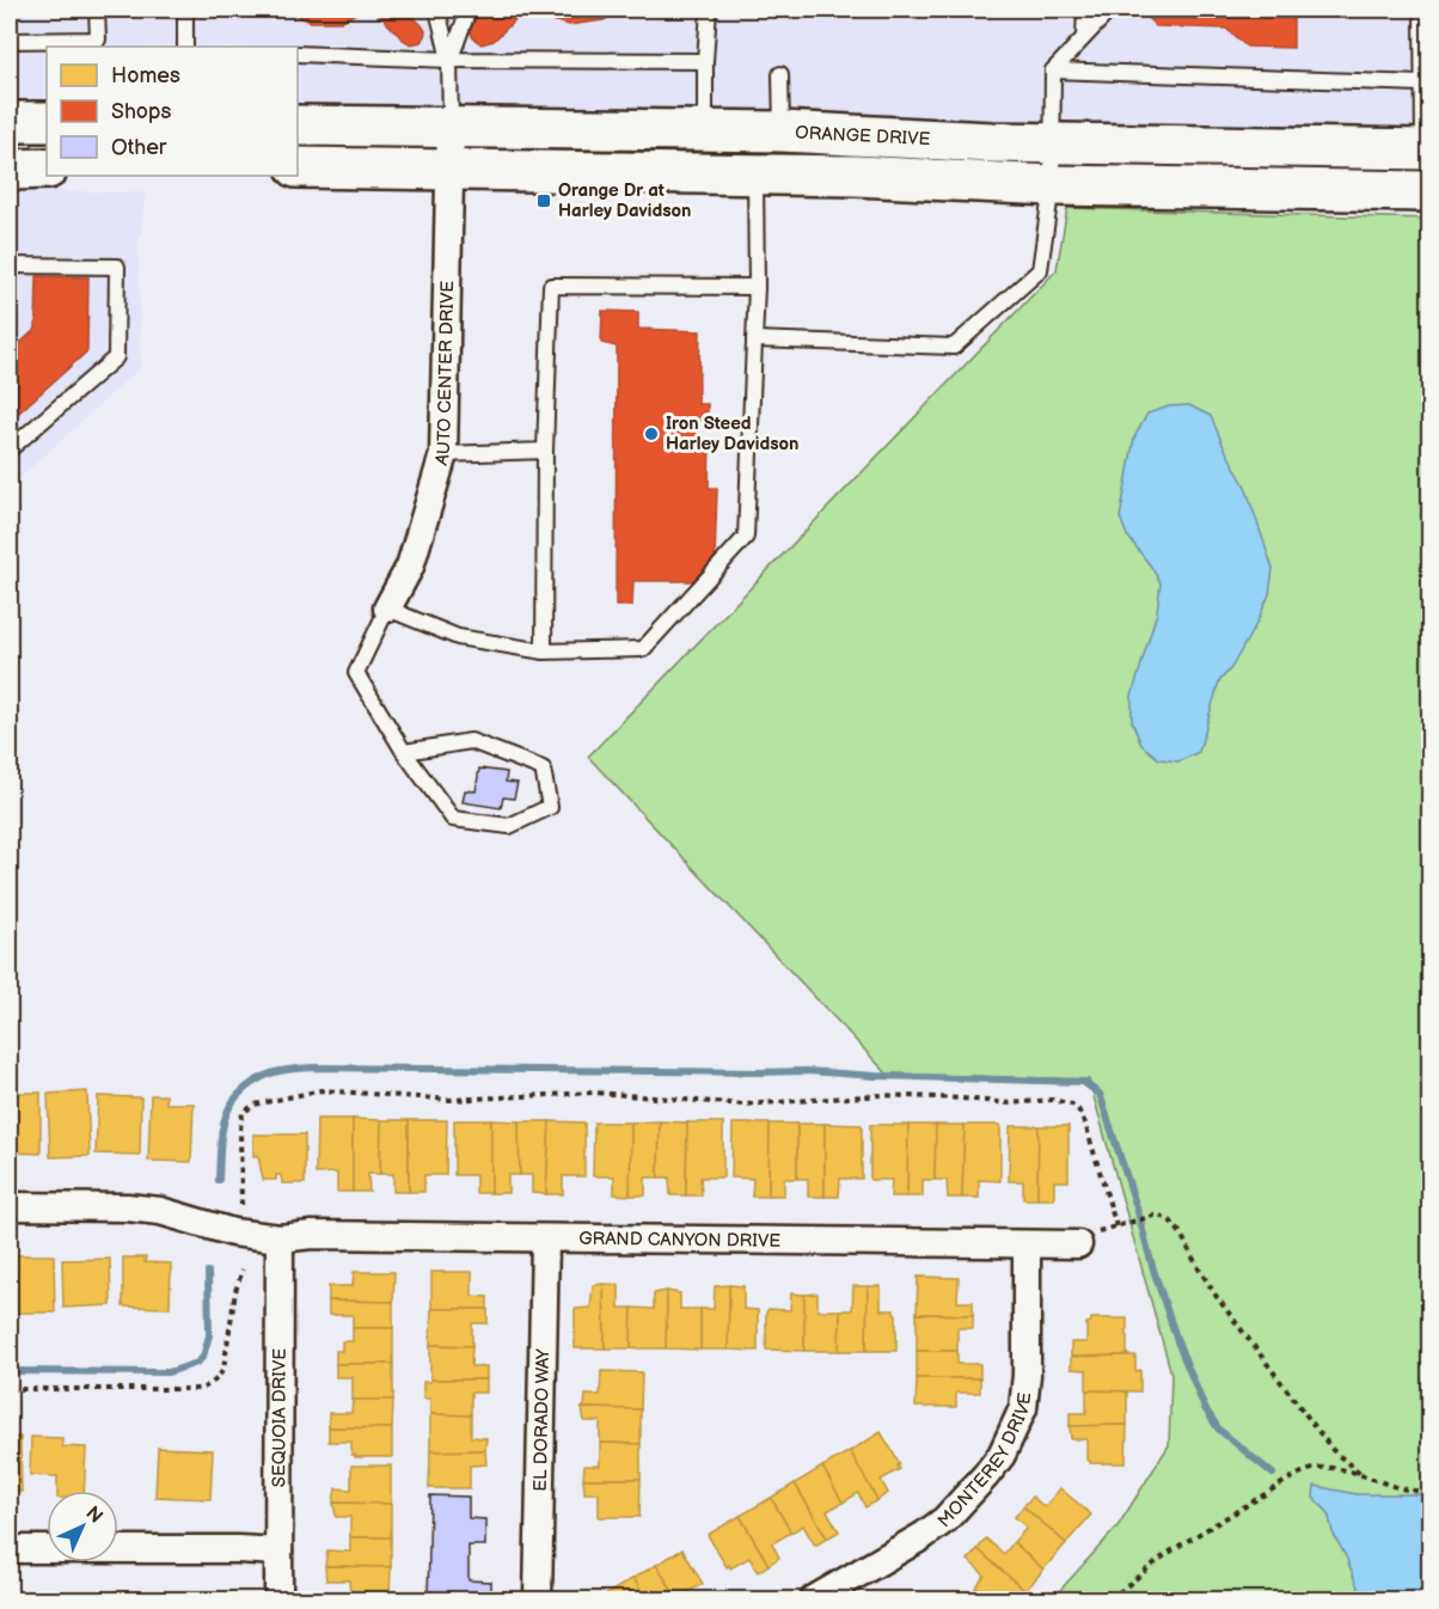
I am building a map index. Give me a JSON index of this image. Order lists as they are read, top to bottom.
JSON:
{
  "streets": {
    "street": [
      "ORANGE DRIVE",
      "AUTO CENTER DRIVE",
      "GRAND CANYON DRIVE",
      "SEQUOIA DRIVE",
      "EL DORADO WAY",
      "MONTEREY DRIVE"
    ]
  },
  "crossings": [
    ["ORANGE DRIVE", "AUTO CENTER DRIVE"],
    ["GRAND CANYON DRIVE", "SEQUOIA DRIVE"],
    ["GRAND CANYON DRIVE", "EL DORADO WAY"],
    ["GRAND CANYON DRIVE", "MONTEREY DRIVE"]
  ],
  "places": {
    "transit": ["Orange Dr at Harley Davidson"],
    "other": ["Iron Steed Harley Davidson"]
  },
  "legend": ["Homes", "Shops", "Other"],
  "north": "top right"
}
